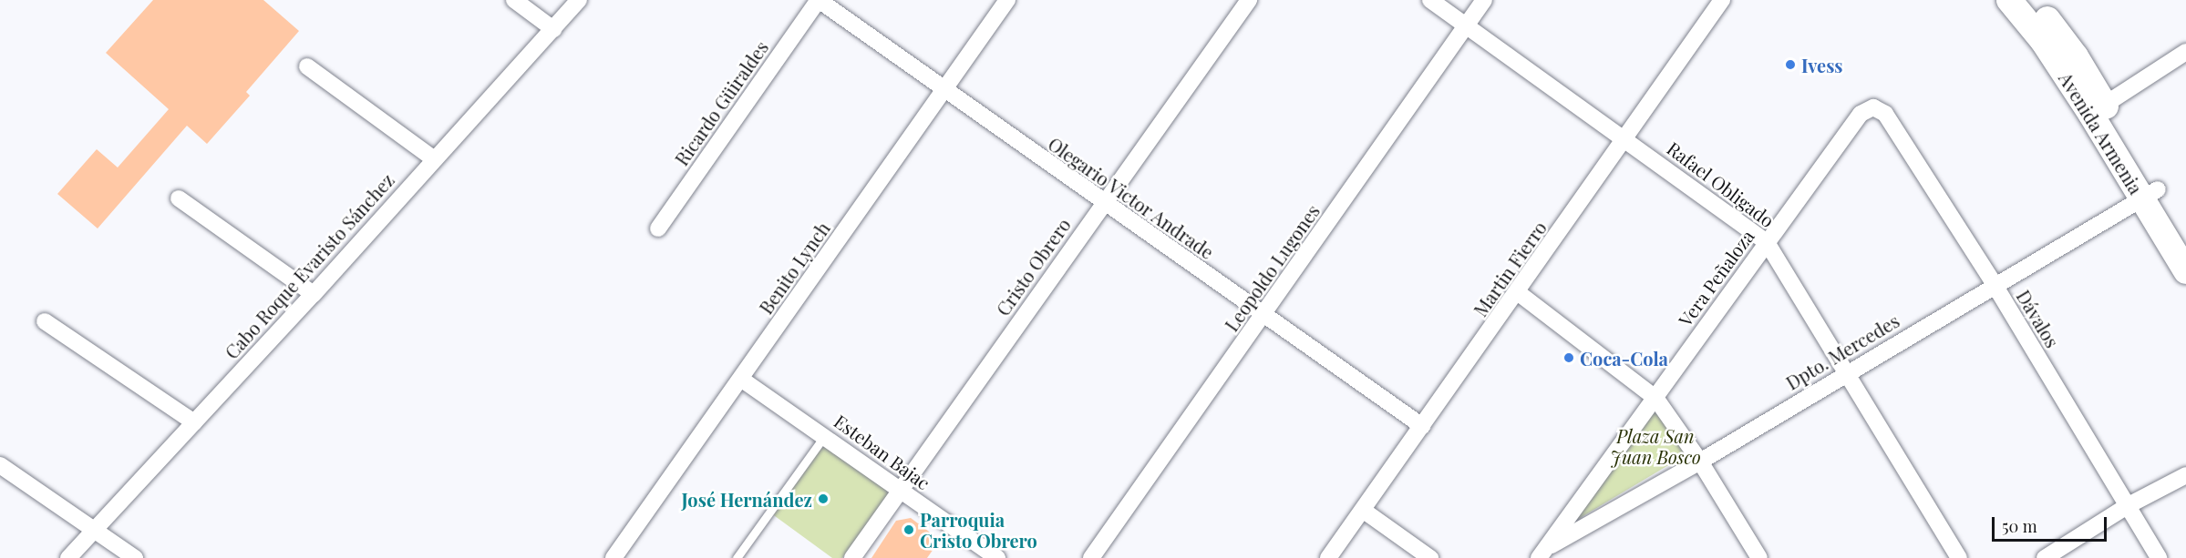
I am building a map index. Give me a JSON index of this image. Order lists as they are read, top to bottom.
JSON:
{
  "streets": {
    "main road": ["Avenida Armenia"],
    "street": [
      "Ricardo Güiraldes",
      "Rafael Obligado",
      "Olegario Victor Andrade",
      "Cabo Roque Evaristo Sánchez",
      "Cristo Obrero",
      "Benito Lynch",
      "Leopoldo Lugones",
      "Martin Fierro",
      "Vera Peñaloza",
      "Dávalos",
      "Dpto. Mercedes",
      "Esteban Bajac"
    ]
  },
  "crossings": [
    ["Ricardo Güiraldes", "Olegario Victor Andrade"],
    ["Avenida Armenia", "Dpto. Mercedes"],
    ["Rafael Obligado", "Leopoldo Lugones"],
    ["Rafael Obligado", "Martin Fierro"],
    ["Rafael Obligado", "Vera Peñaloza"],
    ["Rafael Obligado", "Dpto. Mercedes"],
    ["Olegario Victor Andrade", "Cristo Obrero"],
    ["Olegario Victor Andrade", "Benito Lynch"],
    ["Olegario Victor Andrade", "Leopoldo Lugones"],
    ["Olegario Victor Andrade", "Martin Fierro"],
    ["Cristo Obrero", "Esteban Bajac"],
    ["Benito Lynch", "Esteban Bajac"],
    ["Vera Peñaloza", "Dávalos"],
    ["Vera Peñaloza", "Dpto. Mercedes"],
    ["Dávalos", "Dpto. Mercedes"]
  ],
  "parks": ["Plaza San Juan Bosco"],
  "places": [
    "Ivess",
    "Coca-Cola",
    "José Hernández",
    "Parroquia Cristo Obrero"
  ],
  "scale_bar": "50 m"
}
